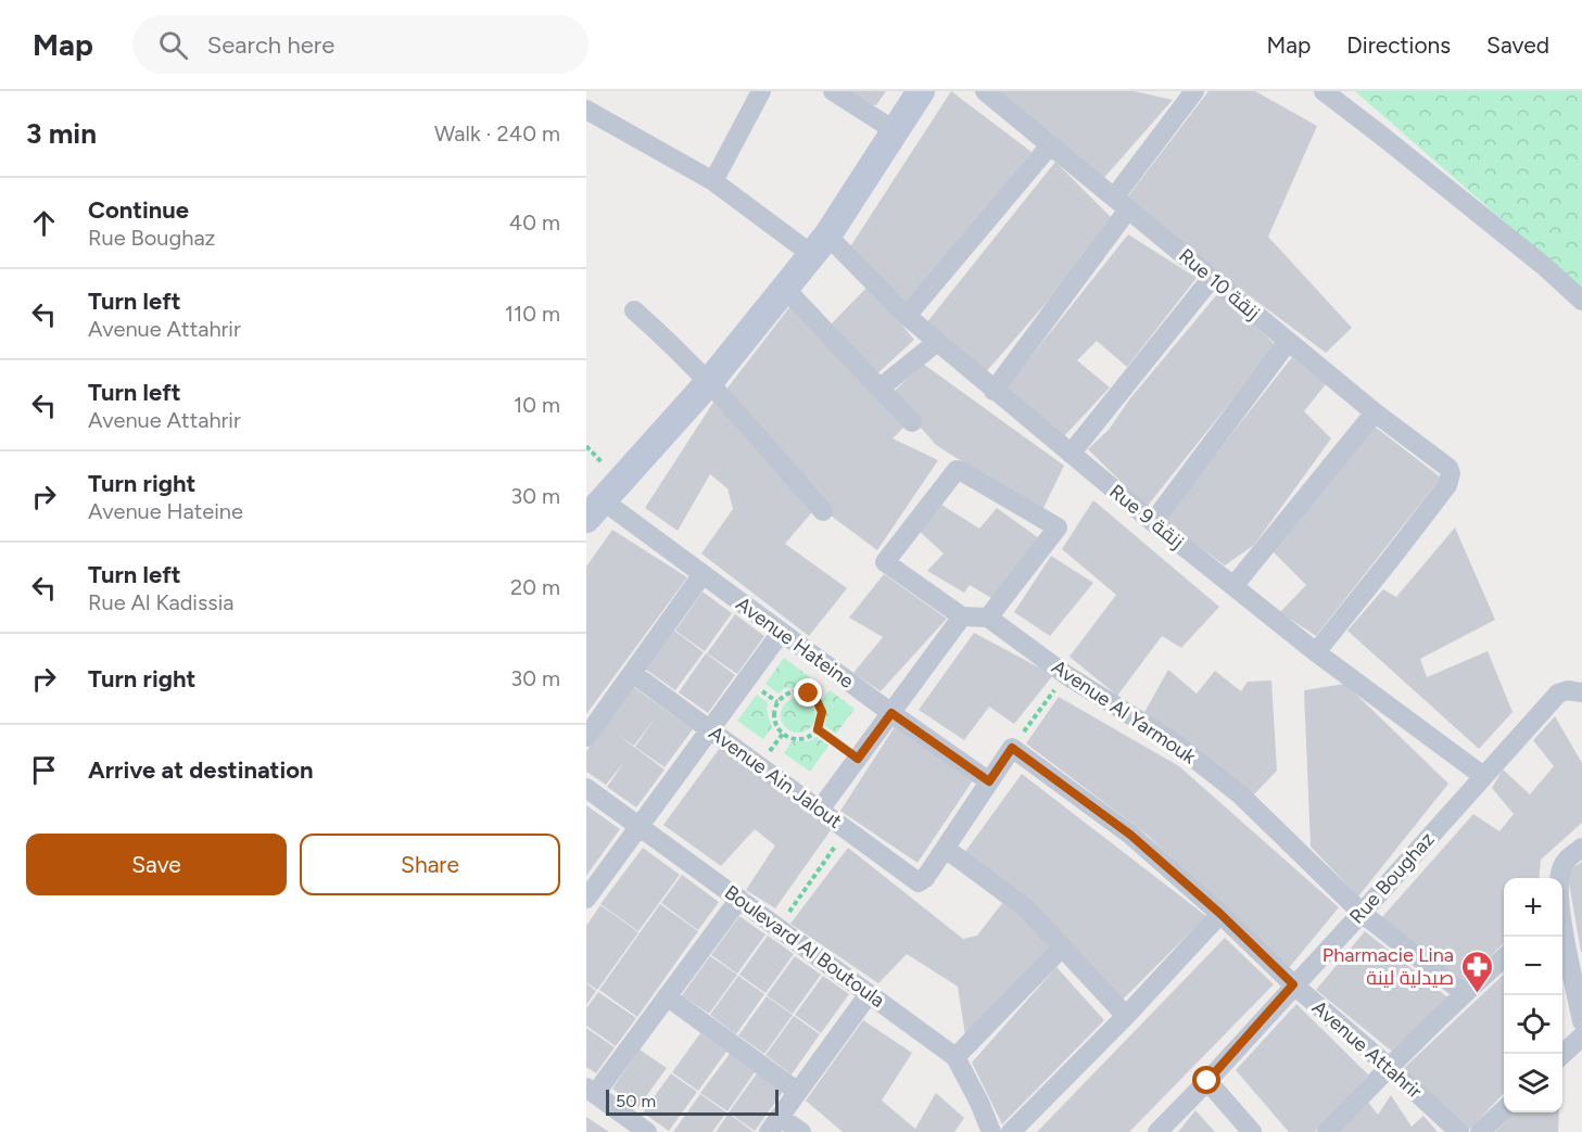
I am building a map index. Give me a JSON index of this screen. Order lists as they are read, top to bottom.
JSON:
{
  "streets": {
    "street": [
      "Rue 10 زنقة",
      "Rue 9 زنقة",
      "Avenue Hateine",
      "Avenue Al Yarmouk",
      "Avenue Ain Jalout",
      "Rue Boughaz",
      "Boulevard Al Boutoula",
      "Avenue Attahrir"
    ]
  },
  "crossings": [
    ["Rue 10 زنقة", "Rue 9 زنقة"],
    ["Rue 9 زنقة", "Rue Boughaz"],
    ["Avenue Al Yarmouk", "Rue Boughaz"],
    ["Rue Boughaz", "Avenue Attahrir"]
  ],
  "places": {
    "pharmacy": ["Pharmacie Lina صيدلية لينة"]
  },
  "scale_bar": "50 m",
  "page": {
    "header": "Map",
    "search": "Search here",
    "nav": ["Map", "Directions", "Saved"],
    "heading": ["3 min", "Walk · 240 m"],
    "list": [
      ["Continue", "Rue Boughaz", "40 m"],
      ["Turn left", "Avenue Attahrir", "110 m"],
      ["Turn left", "Avenue Attahrir", "10 m"],
      ["Turn right", "Avenue Hateine", "30 m"],
      ["Turn left", "Rue Al Kadissia", "20 m"],
      ["Turn right", "30 m"],
      "Arrive at destination"
    ],
    "buttons": ["Save", "Share"],
    "map_buttons": ["+", "−"],
    "scale": "50 m"
  }
}
